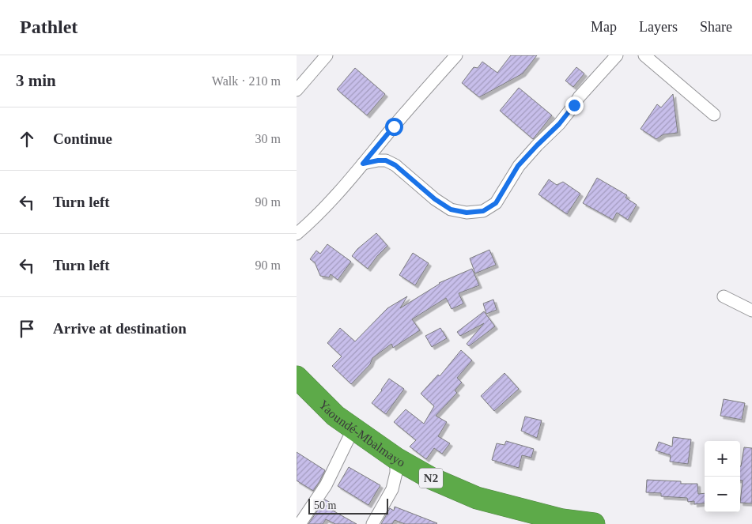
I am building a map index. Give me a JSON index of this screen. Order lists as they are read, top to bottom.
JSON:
{
  "streets": {
    "highway": ["Yaoundé-Mbalmayo", "N2"]
  },
  "scale_bar": "50 m",
  "page": {
    "header": "Pathlet",
    "nav": ["Map", "Layers", "Share"],
    "heading": ["3 min", "Walk · 210 m"],
    "list": [
      ["Continue", "30 m"],
      ["Turn left", "90 m"],
      ["Turn left", "90 m"],
      "Arrive at destination"
    ],
    "map_buttons": ["+", "−"],
    "scale": "50 m"
  }
}
